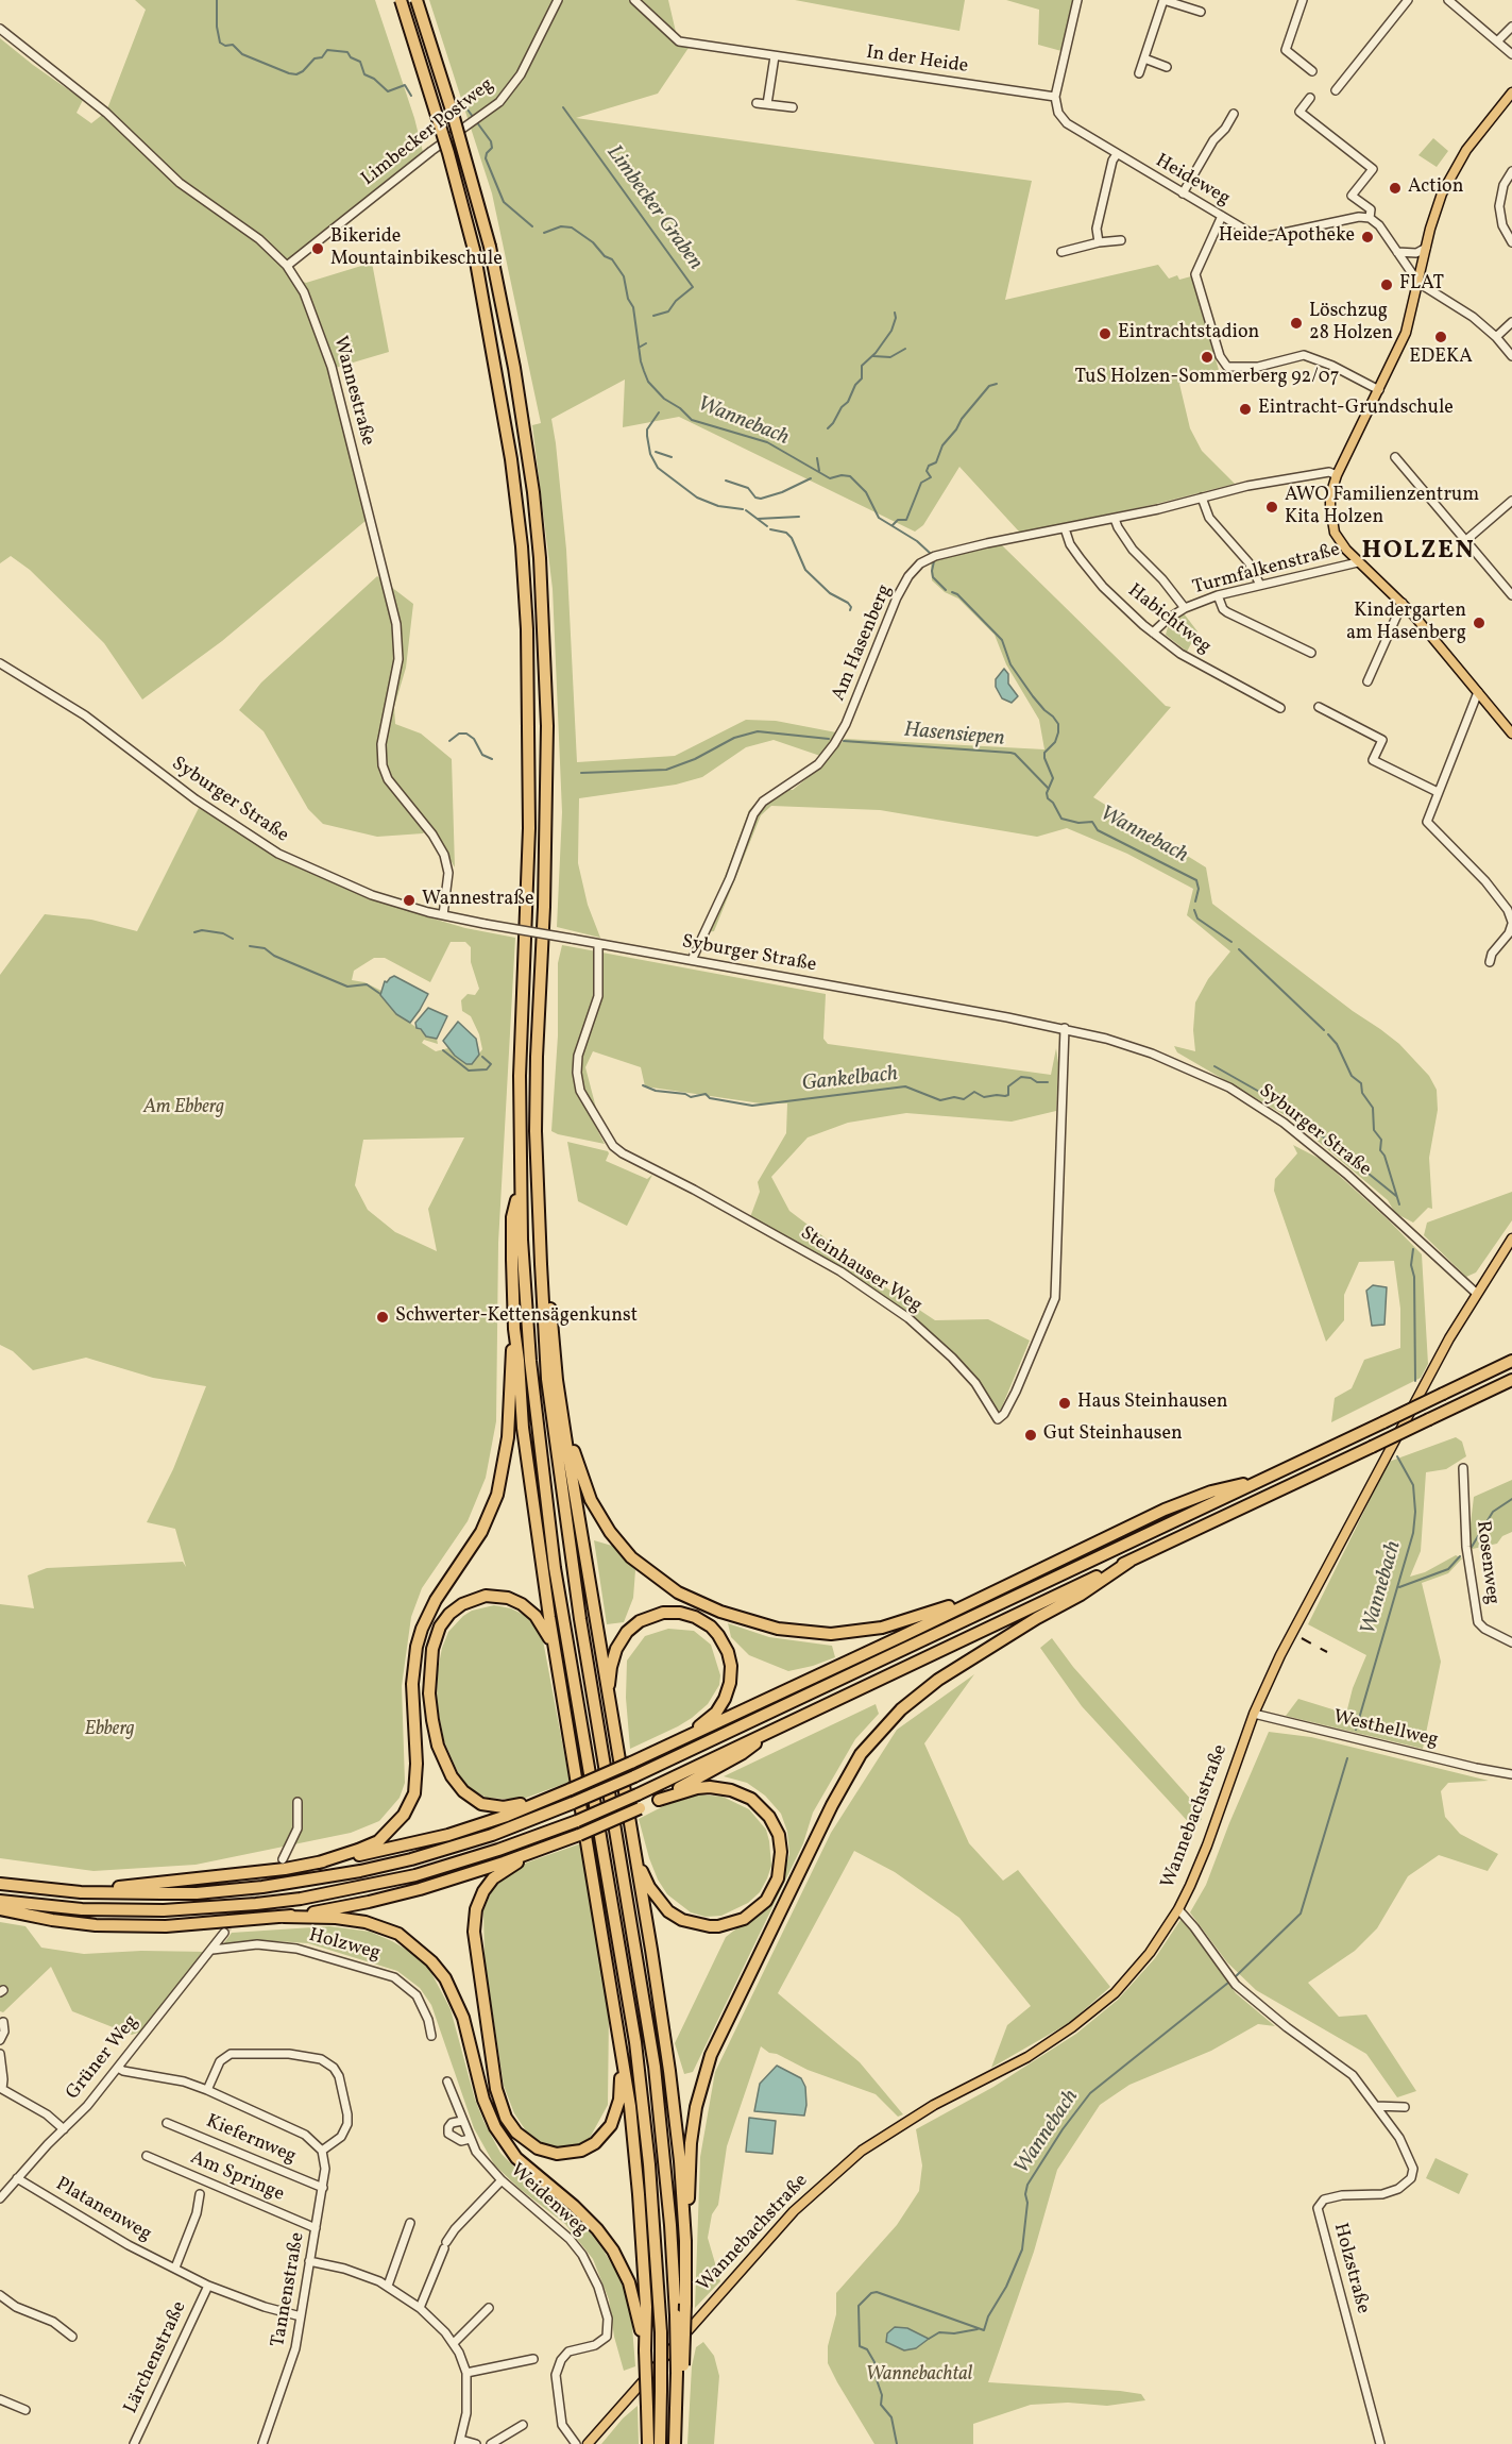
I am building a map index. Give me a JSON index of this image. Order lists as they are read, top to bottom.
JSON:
{
  "streets": {
    "main road": ["Wannebachstraße"],
    "street": [
      "In der Heide",
      "Limbecker Postweg",
      "Heideweg",
      "Wannestraße",
      "Turmfalkenstraße",
      "Habichtweg",
      "Am Hasenberg",
      "Syburger Straße",
      "Steinhauser Weg",
      "Rosenweg",
      "Westhellweg",
      "Holzweg",
      "Grüner Weg",
      "Kiefernweg",
      "Am Springe",
      "Weidenweg",
      "Platanenweg",
      "Holzstraße",
      "Tannenstraße",
      "Lärchenstraße"
    ]
  },
  "crossings": [
    ["In der Heide", "Heideweg"],
    ["Limbecker Postweg", "Wannestraße"],
    ["Wannestraße", "Syburger Straße"],
    ["Turmfalkenstraße", "Habichtweg"],
    ["Habichtweg", "Am Hasenberg"],
    ["Am Hasenberg", "Syburger Straße"],
    ["Syburger Straße", "Steinhauser Weg"],
    ["Syburger Straße", "Wannebachstraße"],
    ["Westhellweg", "Wannebachstraße"],
    ["Wannebachstraße", "Holzstraße"],
    ["Holzweg", "Grüner Weg"],
    ["Grüner Weg", "Platanenweg"],
    ["Kiefernweg", "Tannenstraße"],
    ["Am Springe", "Tannenstraße"],
    ["Platanenweg", "Tannenstraße"],
    ["Platanenweg", "Lärchenstraße"]
  ],
  "districts": ["HOLZEN"],
  "water": [
    "Limbecker Graben",
    "Wannebach",
    "Hasensiepen",
    "Gankelbach"
  ],
  "parks": ["Am Ebberg", "Ebberg", "Wannebachtal"],
  "places": [
    "Action",
    "Heide-Apotheke",
    "Bikeride Mountainbikeschule",
    "FLAT",
    "Löschzug 28 Holzen",
    "Eintrachtstadion",
    "EDEKA",
    "TuS Holzen-Sommerberg 92/07",
    "Eintracht-Grundschule",
    "AWO Familienzentrum Kita Holzen",
    "Kindergarten am Hasenberg",
    "Wannestraße",
    "Schwerter-Kettensägenkunst",
    "Haus Steinhausen",
    "Gut Steinhausen"
  ]
}
